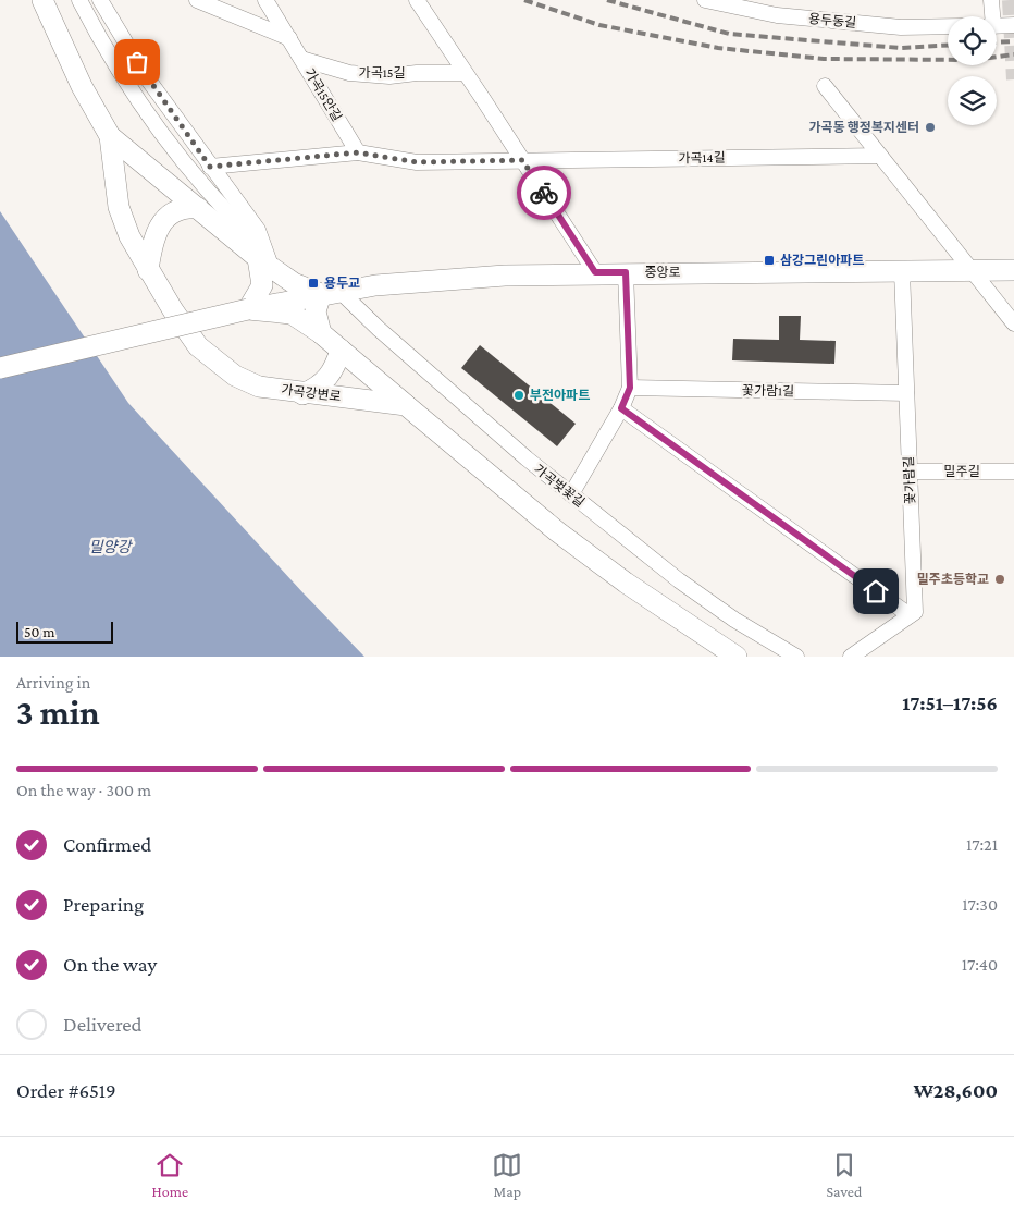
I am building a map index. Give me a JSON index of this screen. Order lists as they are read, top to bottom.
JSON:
{
  "streets": {
    "main road": ["중앙로", "가곡강변로"],
    "street": [
      "용두동길",
      "가곡15길",
      "가곡15안길",
      "가곡14길",
      "꽃가람1길",
      "밀주길",
      "꽃가람길",
      "가곡벚꽃길"
    ]
  },
  "crossings": [
    ["가곡15길", "가곡15안길"],
    ["중앙로", "꽃가람길"],
    ["중앙로", "가곡벚꽃길"],
    ["꽃가람1길", "꽃가람길"],
    ["밀주길", "꽃가람길"]
  ],
  "water": ["밀양강"],
  "places": {
    "other": ["가곡동 행정복지센터", "부전아파트", "밀주초등학교"],
    "transit": ["삼강그린아파트", "용두교"]
  },
  "scale_bar": "50 m",
  "page": {
    "scale": "50 m",
    "heading": ["3 min", "Arriving in", "17:51–17:56"],
    "panel": ["Order #6519", "₩28,600"],
    "bar": "On the way · 300 m",
    "list": [
      ["Confirmed", "17:21"],
      ["Preparing", "17:30"],
      ["On the way", "17:40"],
      "Delivered"
    ],
    "tabs": ["Home", "Map", "Saved"]
  }
}
